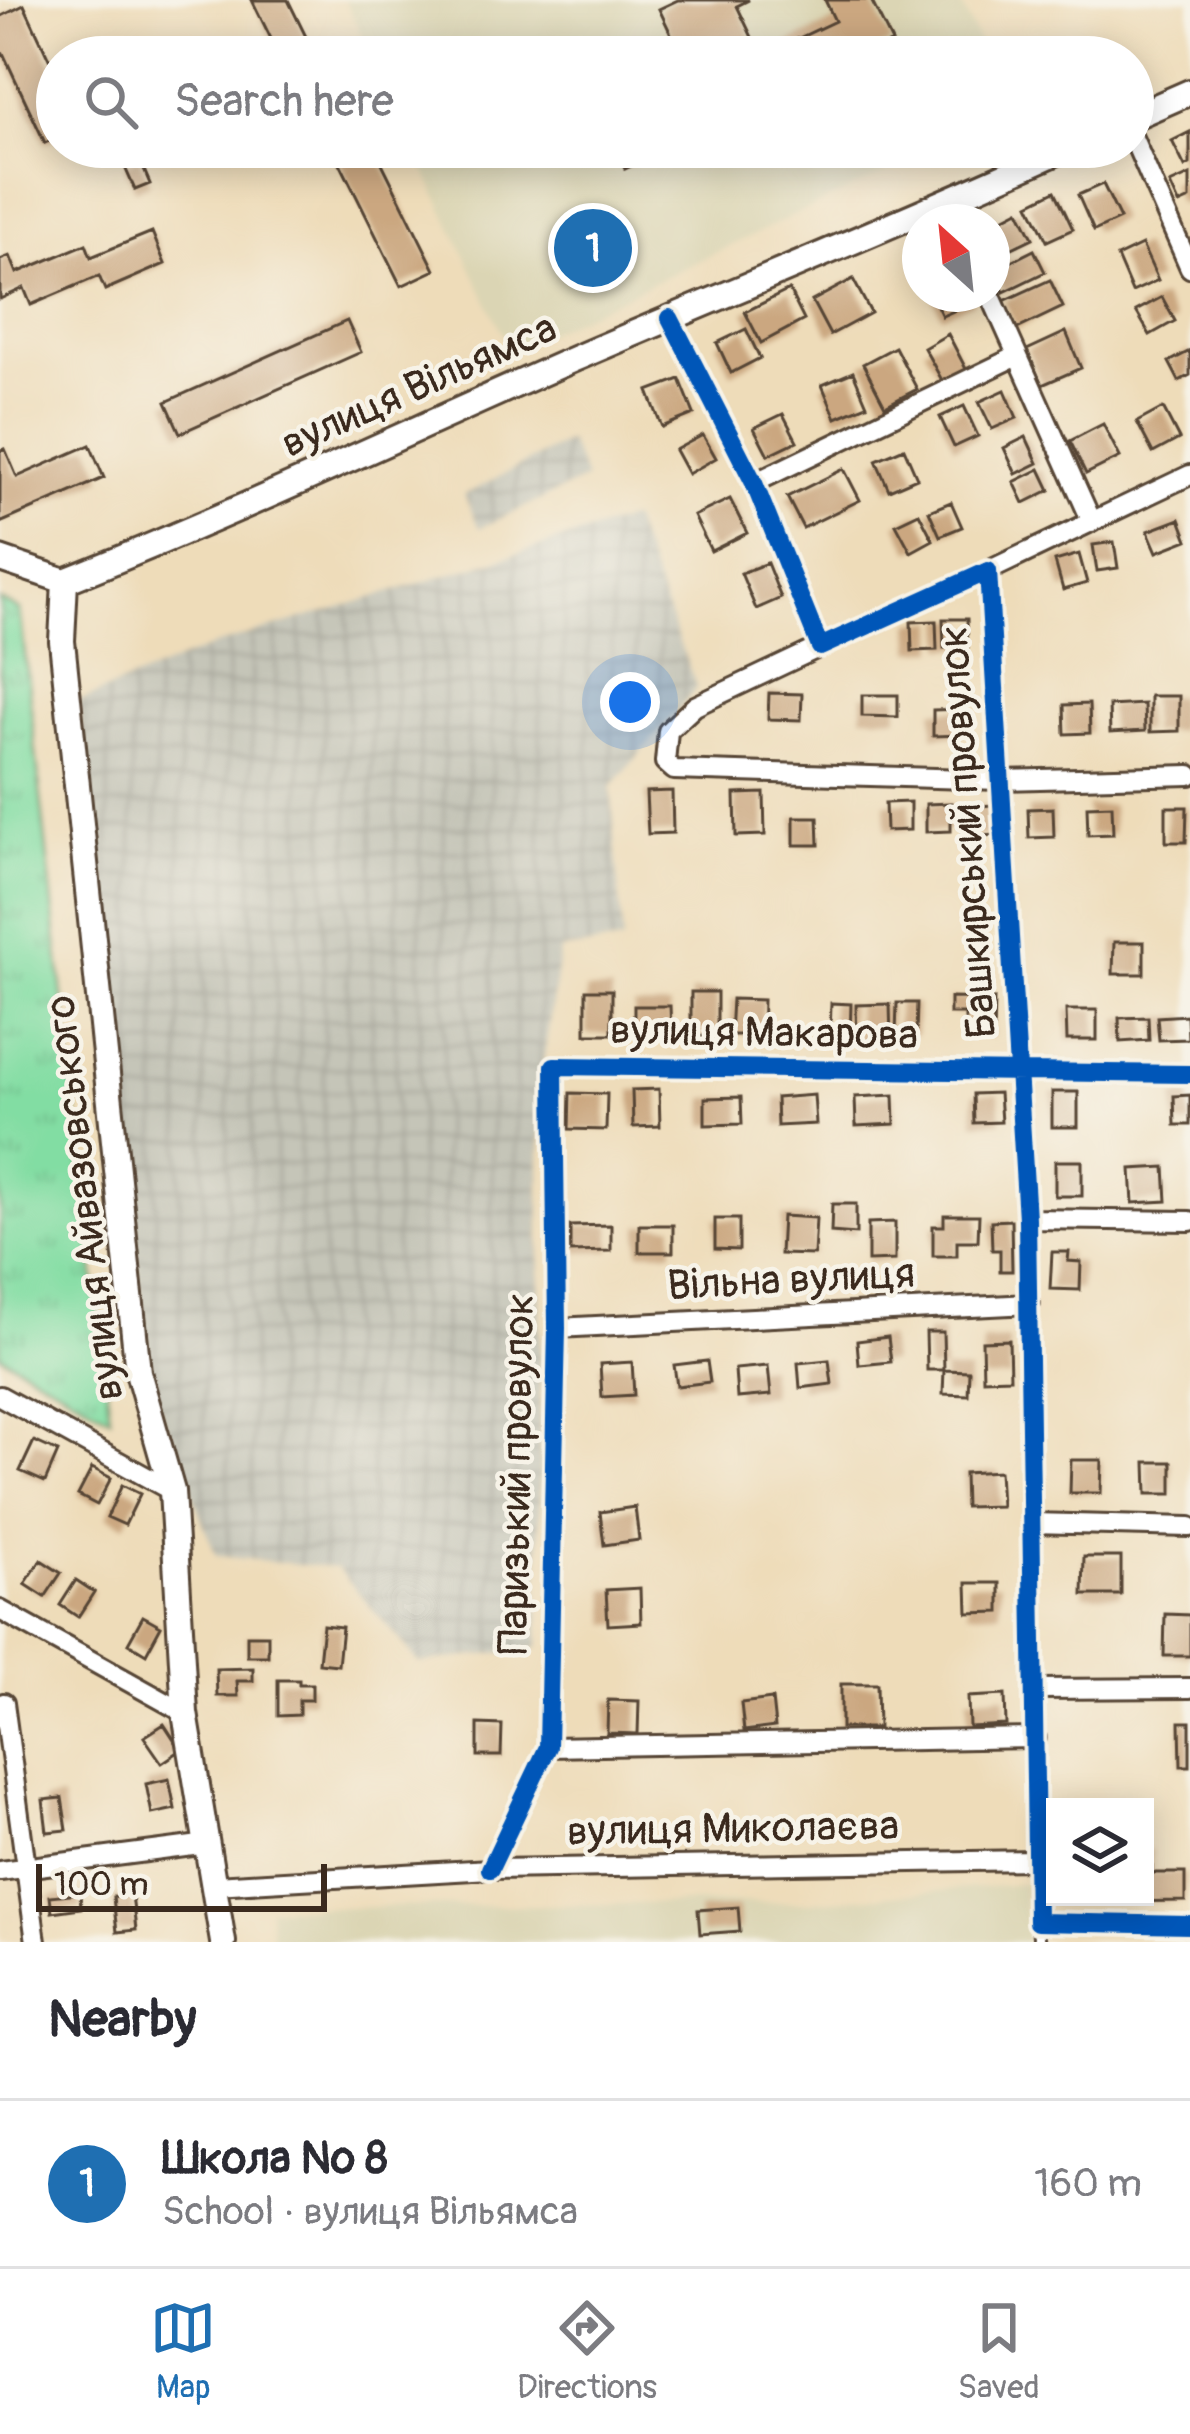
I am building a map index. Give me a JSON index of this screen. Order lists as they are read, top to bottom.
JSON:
{
  "streets": {
    "street": [
      "вулиця Вільямса",
      "Башкирський провулок",
      "вулиця Макарова",
      "вулиця Айвазовського",
      "Вільна вулиця",
      "Паризький провулок",
      "вулиця Миколаєва"
    ]
  },
  "crossings": [
    ["вулиця Вільямса", "вулиця Айвазовського"],
    ["Башкирський провулок", "вулиця Макарова"],
    ["Башкирський провулок", "Вільна вулиця"],
    ["Башкирський провулок", "вулиця Миколаєва"],
    ["вулиця Макарова", "Паризький провулок"],
    ["вулиця Айвазовського", "вулиця Миколаєва"],
    ["Вільна вулиця", "Паризький провулок"],
    ["Паризький провулок", "вулиця Миколаєва"]
  ],
  "scale_bar": "100 m",
  "north": "top left",
  "page": {
    "search": "Search here",
    "pins": "1",
    "scale": "100 m",
    "heading": "Nearby",
    "list": [
      {
        "mark": "1",
        "name": "Школа № 8",
        "note": "School · вулиця Вільямса",
        "value": "160 m"
      }
    ],
    "nav": ["Map", "Directions", "Saved"]
  }
}
